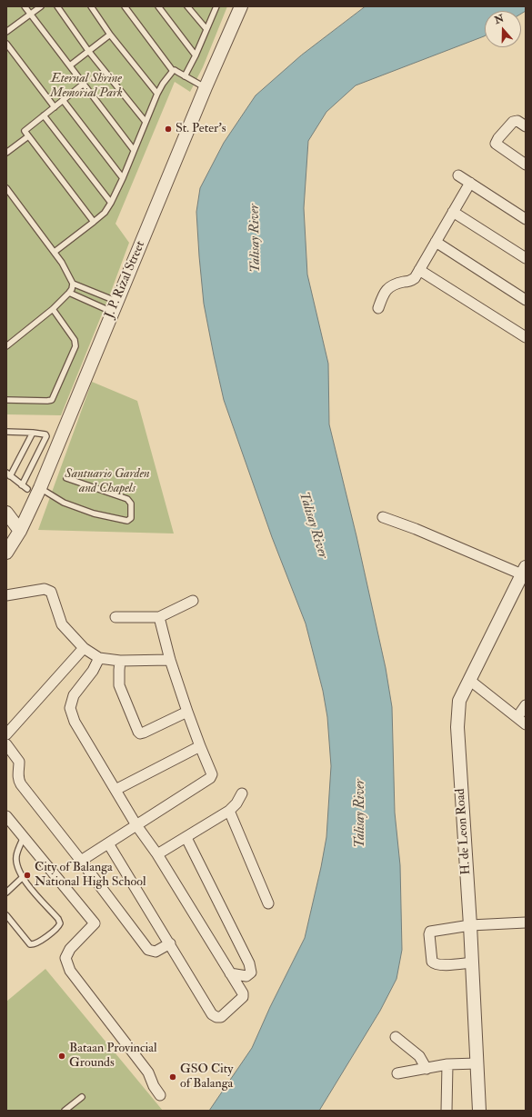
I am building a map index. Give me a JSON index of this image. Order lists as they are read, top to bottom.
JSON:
{
  "streets": {
    "street": ["J. P. Rizal Street", "H. de Leon Road"]
  },
  "water": ["Talisay River"],
  "parks": ["Eternal Shrine Memorial Park", "Santuario Garden and Chapels"],
  "places": [
    "St. Peter's",
    "City of Balanga National High School",
    "Bataan Provincial Grounds",
    "GSO City of Balanga"
  ],
  "north": "top"
}
